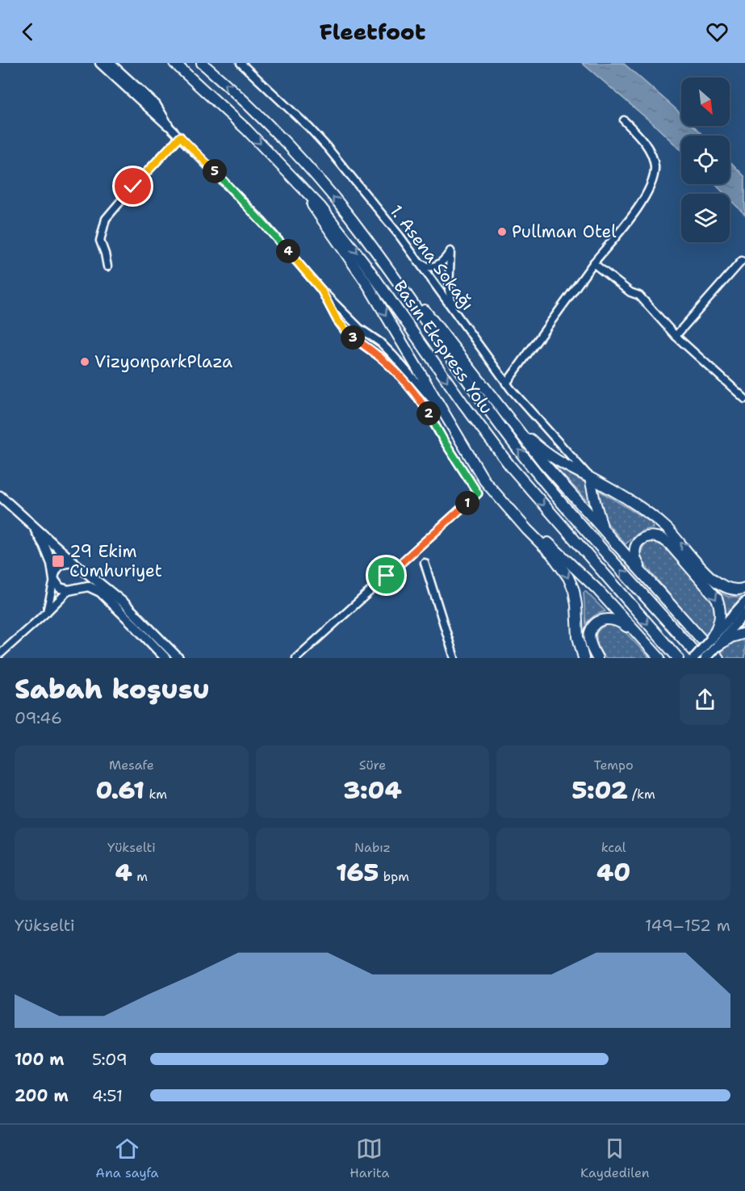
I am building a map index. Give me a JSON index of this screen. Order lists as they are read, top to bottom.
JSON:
{
  "streets": {
    "highway": ["Basın Ekspress Yolu"],
    "street": ["1. Asena Sokağı"]
  },
  "places": {
    "other": ["Pullman Otel", "VizyonparkPlaza"],
    "transit": ["29 Ekim Cumhuriyet"]
  },
  "north": "bottom right",
  "page": {
    "header": "Fleetfoot",
    "pins": [
      "5",
      "4",
      "3",
      "2",
      "1"
    ],
    "heading": ["Sabah koşusu", "09:46"],
    "stats": [
      ["Mesafe", "0.61 km"],
      ["Süre", "3:04"],
      ["Tempo", "5:02 /km"],
      ["Yükselti", "4 m"],
      ["Nabız", "165 bpm"],
      ["kcal", "40"]
    ],
    "chart": ["Yükselti", "149–152 m"],
    "list": [
      {
        "name": "100 m",
        "note": "5:09"
      },
      {
        "name": "200 m",
        "note": "4:51"
      }
    ],
    "tabs": ["Ana sayfa", "Harita", "Kaydedilen"]
  }
}
